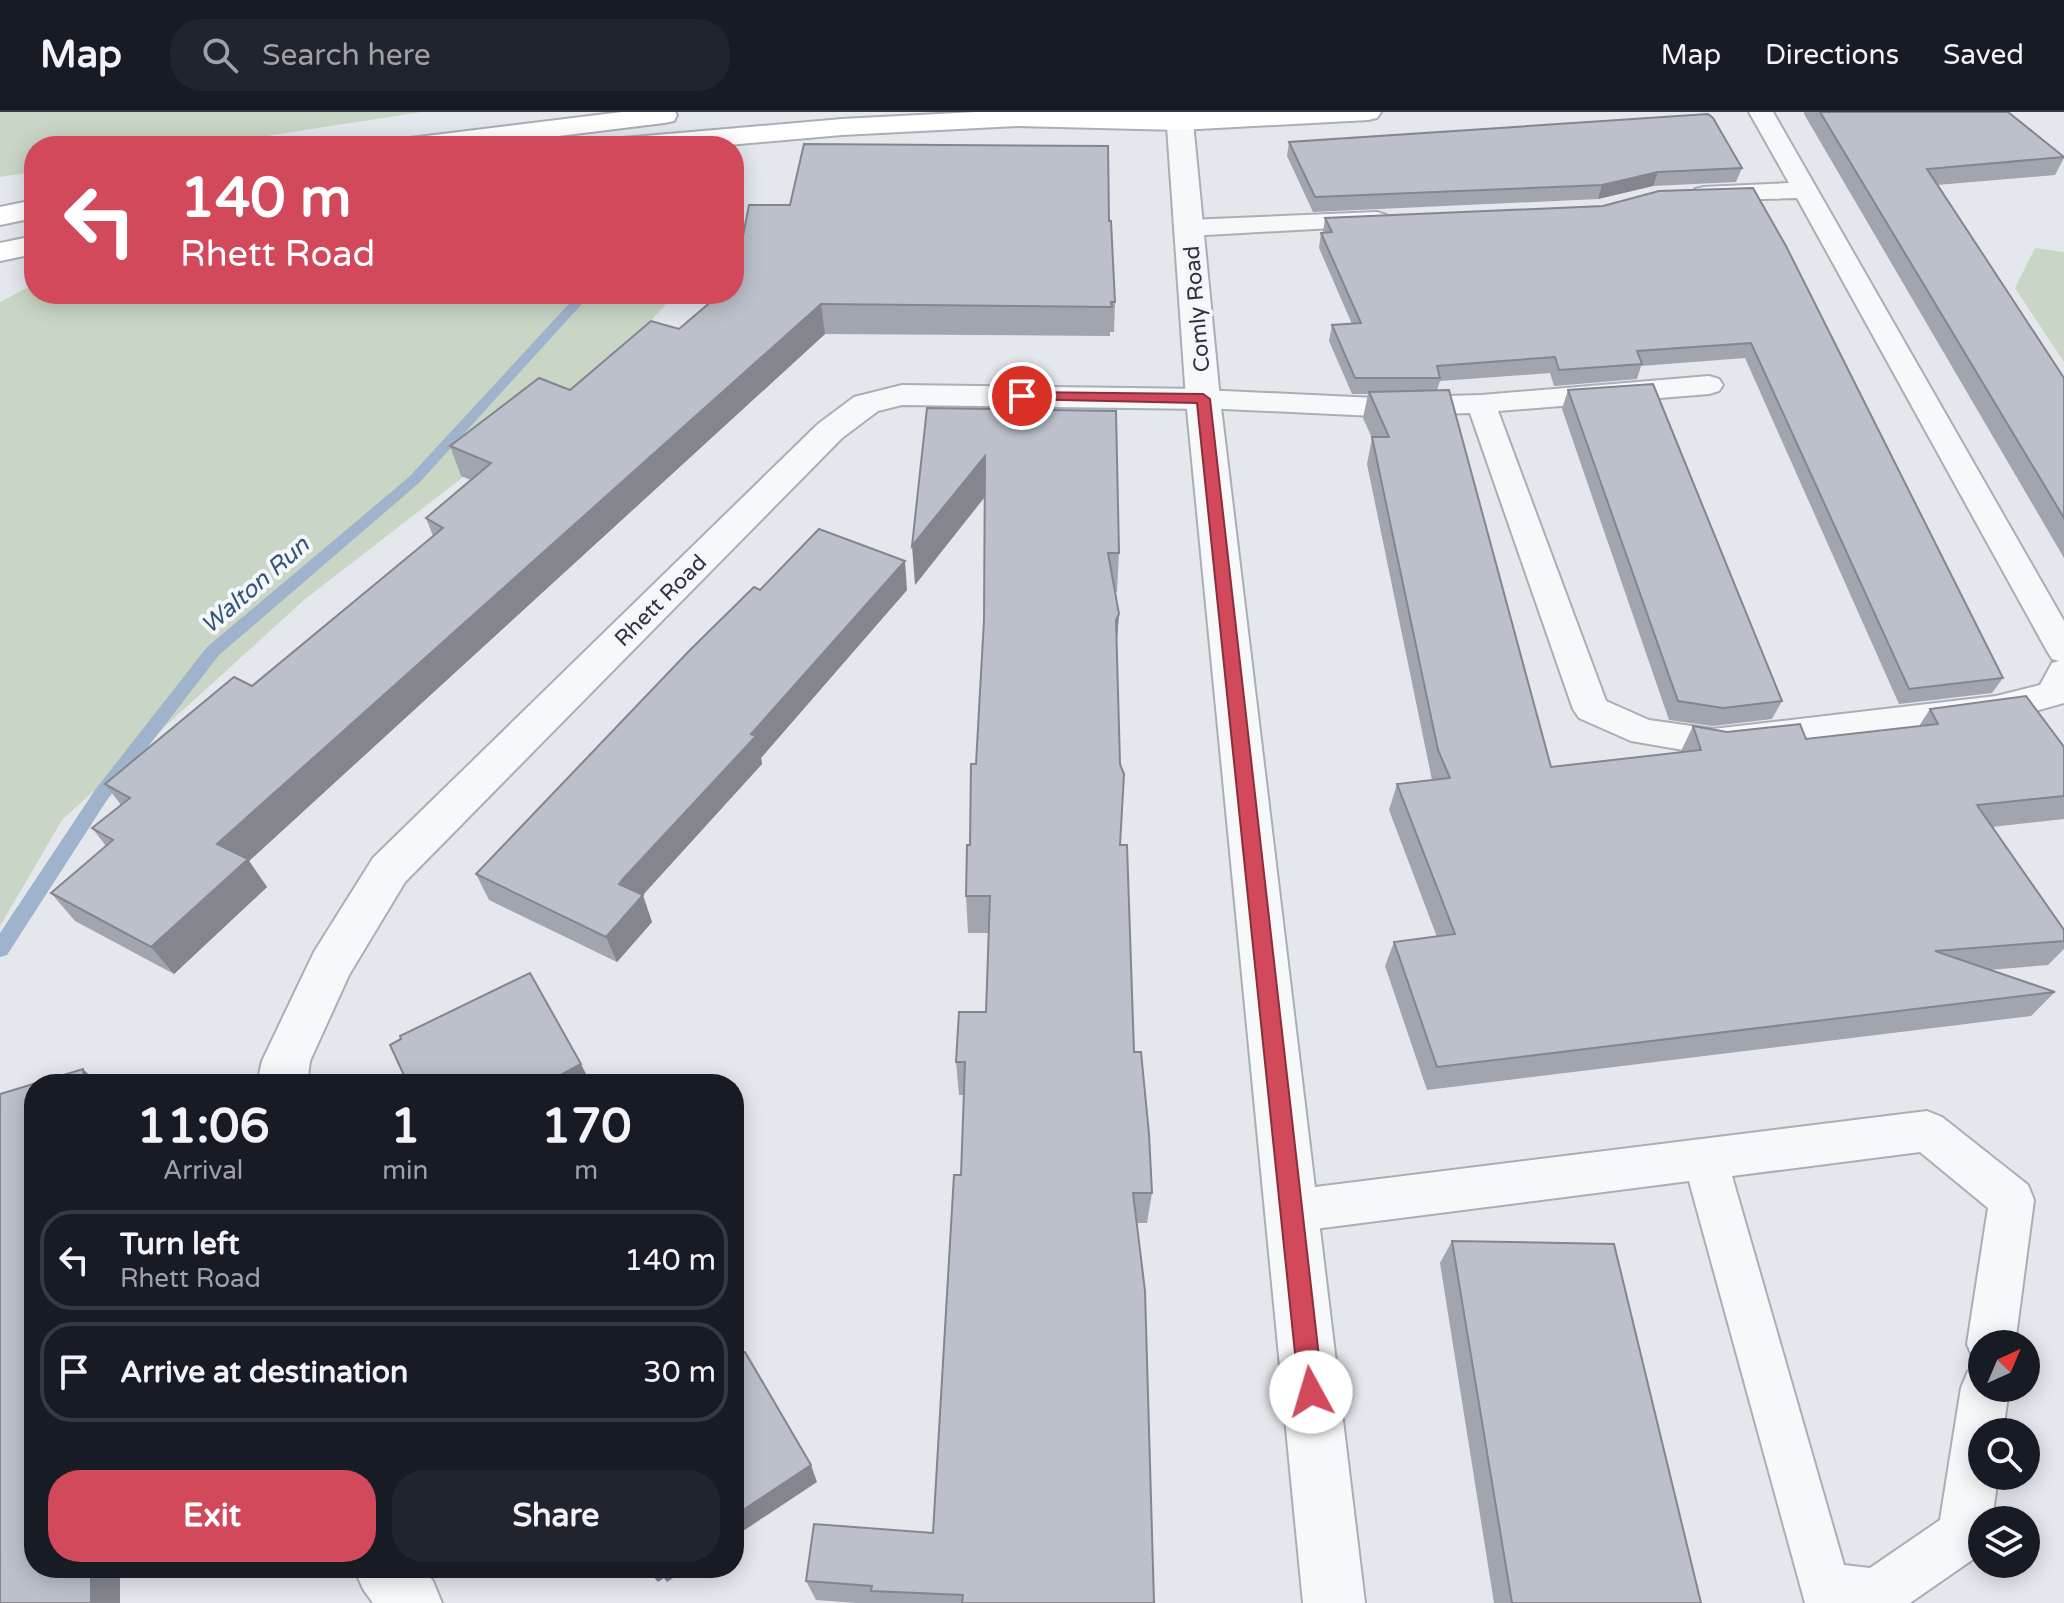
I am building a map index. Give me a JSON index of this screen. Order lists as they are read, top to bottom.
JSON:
{
  "streets": {
    "street": ["Comly Road", "Rhett Road"]
  },
  "crossings": [
    ["Comly Road", "Rhett Road"]
  ],
  "water": ["Walton Run"],
  "north": "top right",
  "page": {
    "header": "Map",
    "search": "Search here",
    "nav": ["Map", "Directions", "Saved"],
    "turn": ["140 m", "Rhett Road"],
    "eta": [
      "11:06",
      "Arrival",
      "1",
      "min",
      "170",
      "m"
    ],
    "list": [
      {
        "name": "Turn left",
        "note": "Rhett Road",
        "value": "140 m"
      },
      {
        "name": "Arrive at destination",
        "value": "30 m"
      }
    ],
    "buttons": ["Exit", "Share"]
  }
}
